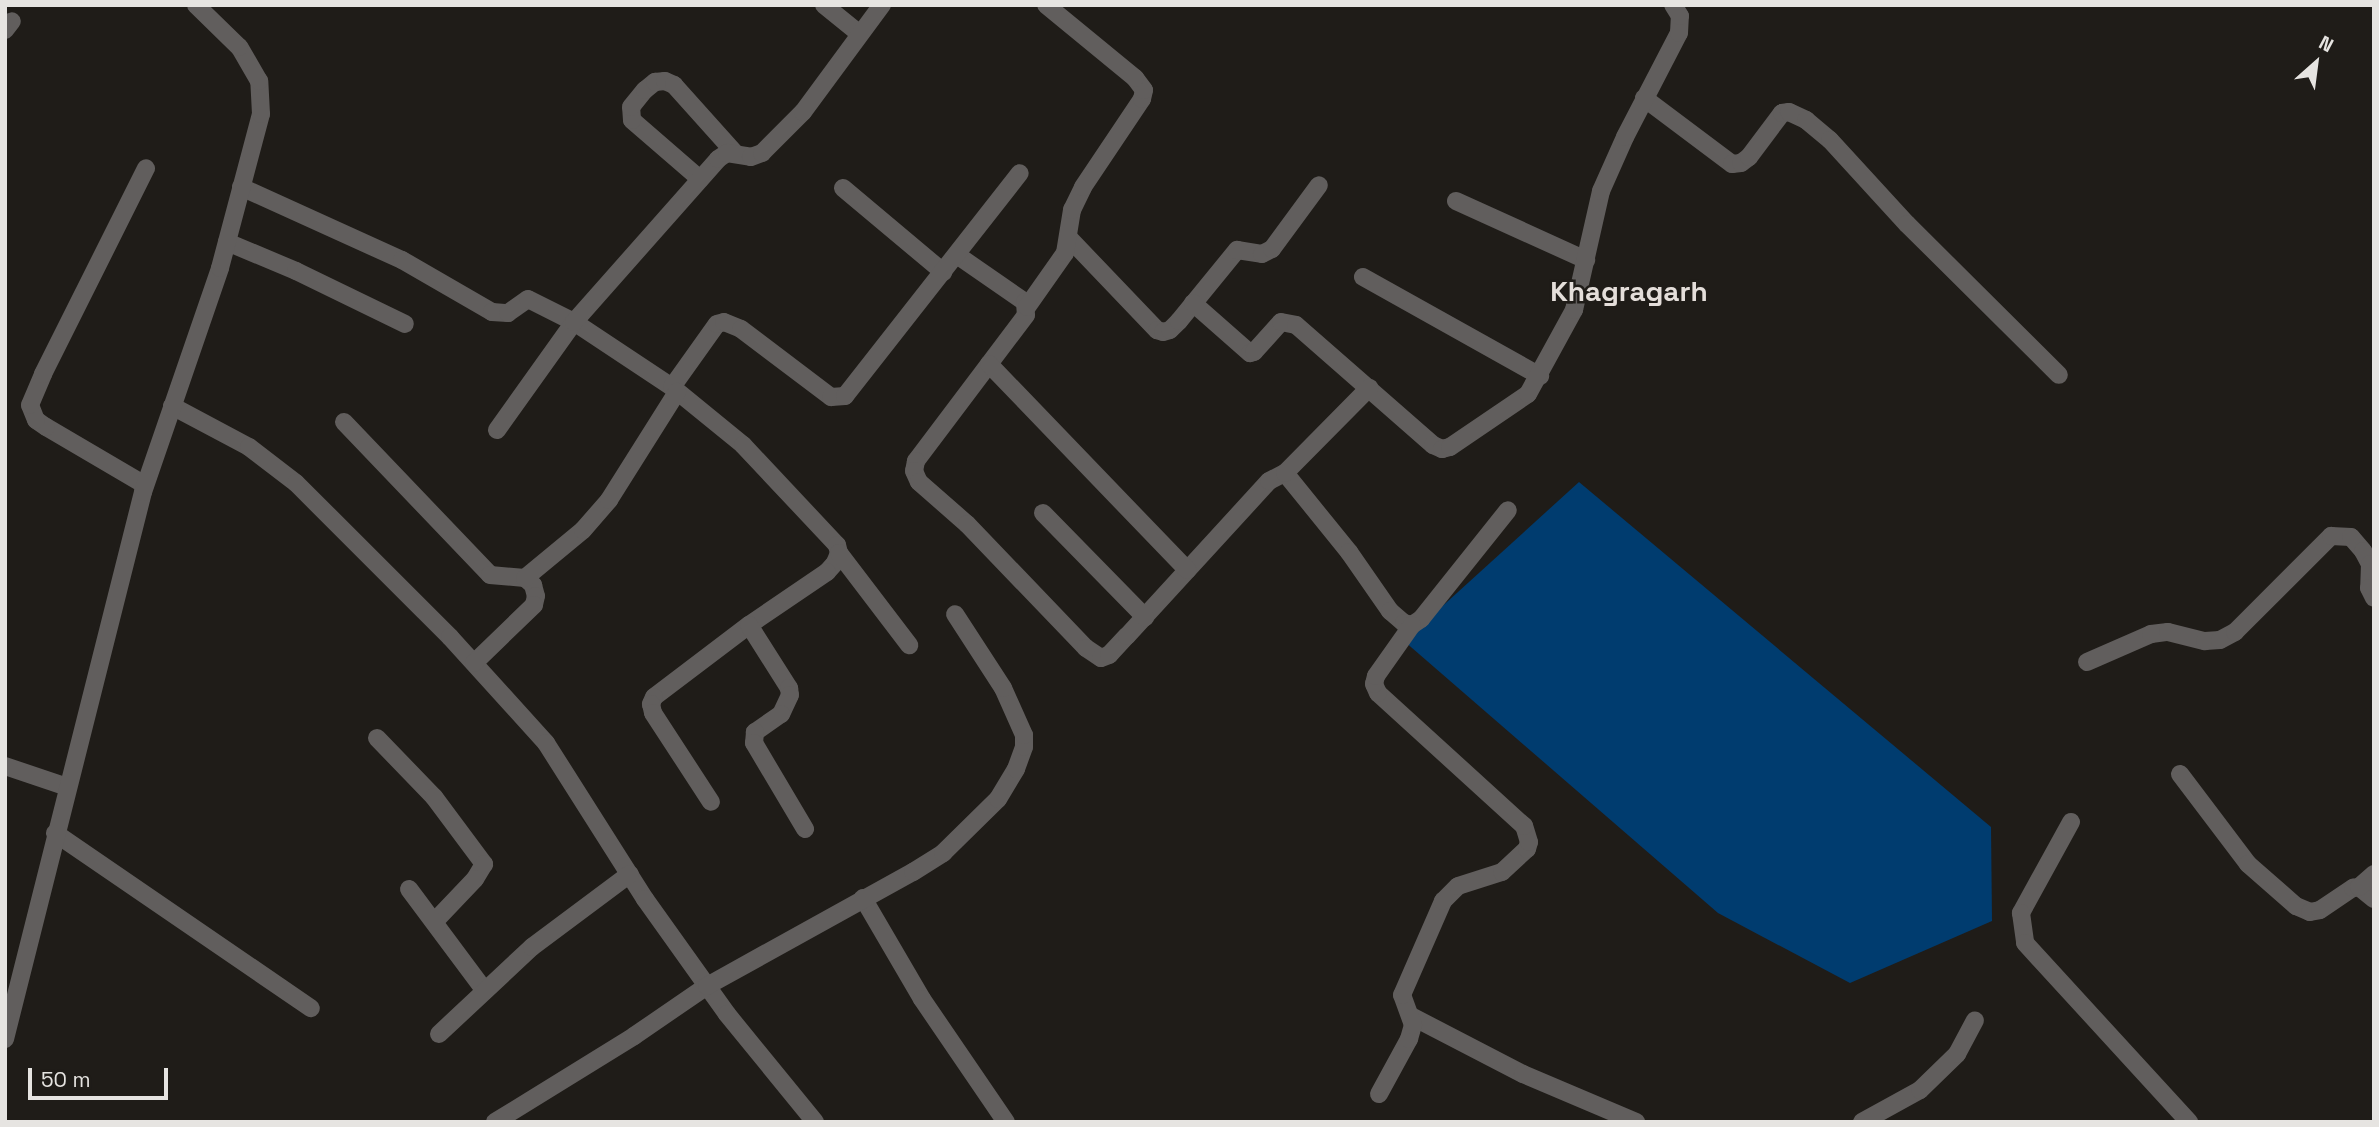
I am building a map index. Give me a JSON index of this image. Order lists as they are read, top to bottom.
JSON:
{
  "districts": ["Khagragarh"],
  "scale_bar": "50 m",
  "north": "top right"
}
